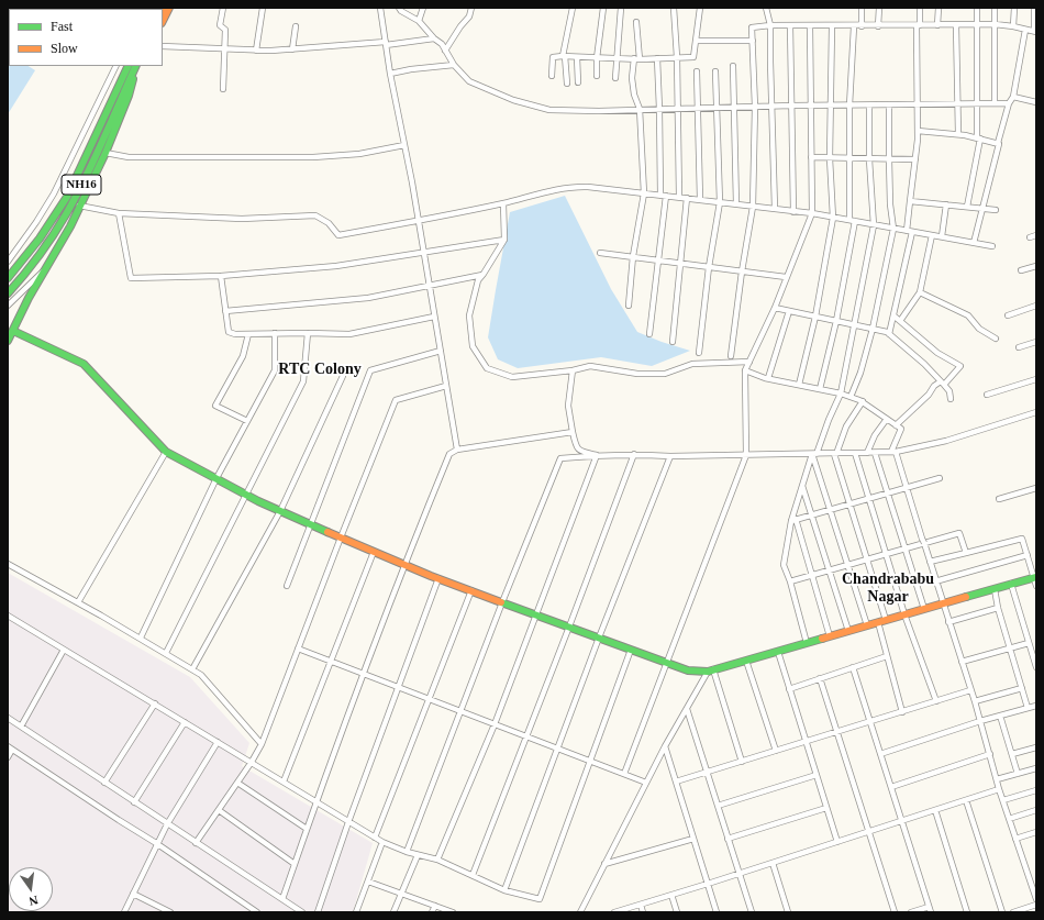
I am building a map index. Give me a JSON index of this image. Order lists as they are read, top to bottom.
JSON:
{
  "streets": {
    "main road": ["NH16"]
  },
  "districts": ["RTC Colony", "Chandrababu Nagar"],
  "legend": ["Fast", "Slow"],
  "north": "bottom"
}
